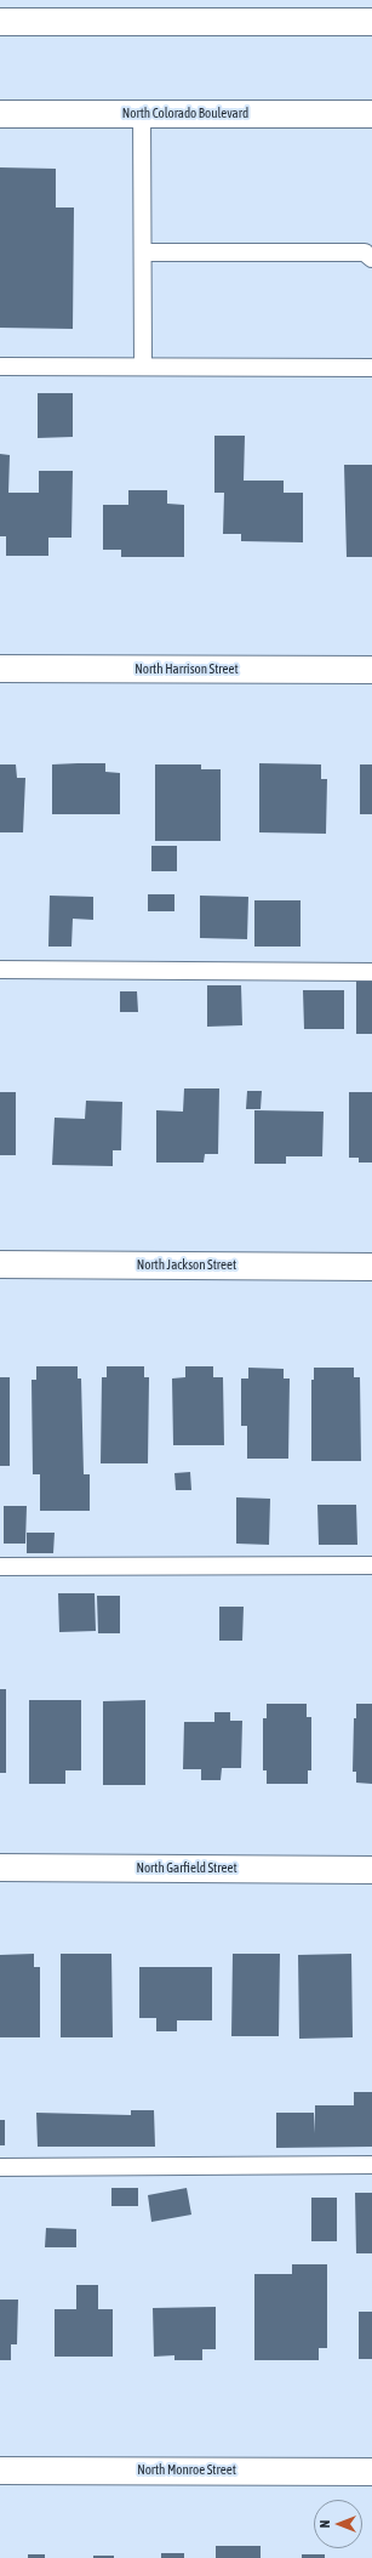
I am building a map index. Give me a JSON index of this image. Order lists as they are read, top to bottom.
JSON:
{
  "streets": {
    "street": [
      "North Colorado Boulevard",
      "North Harrison Street",
      "North Jackson Street",
      "North Garfield Street",
      "North Monroe Street"
    ]
  },
  "north": "left"
}
